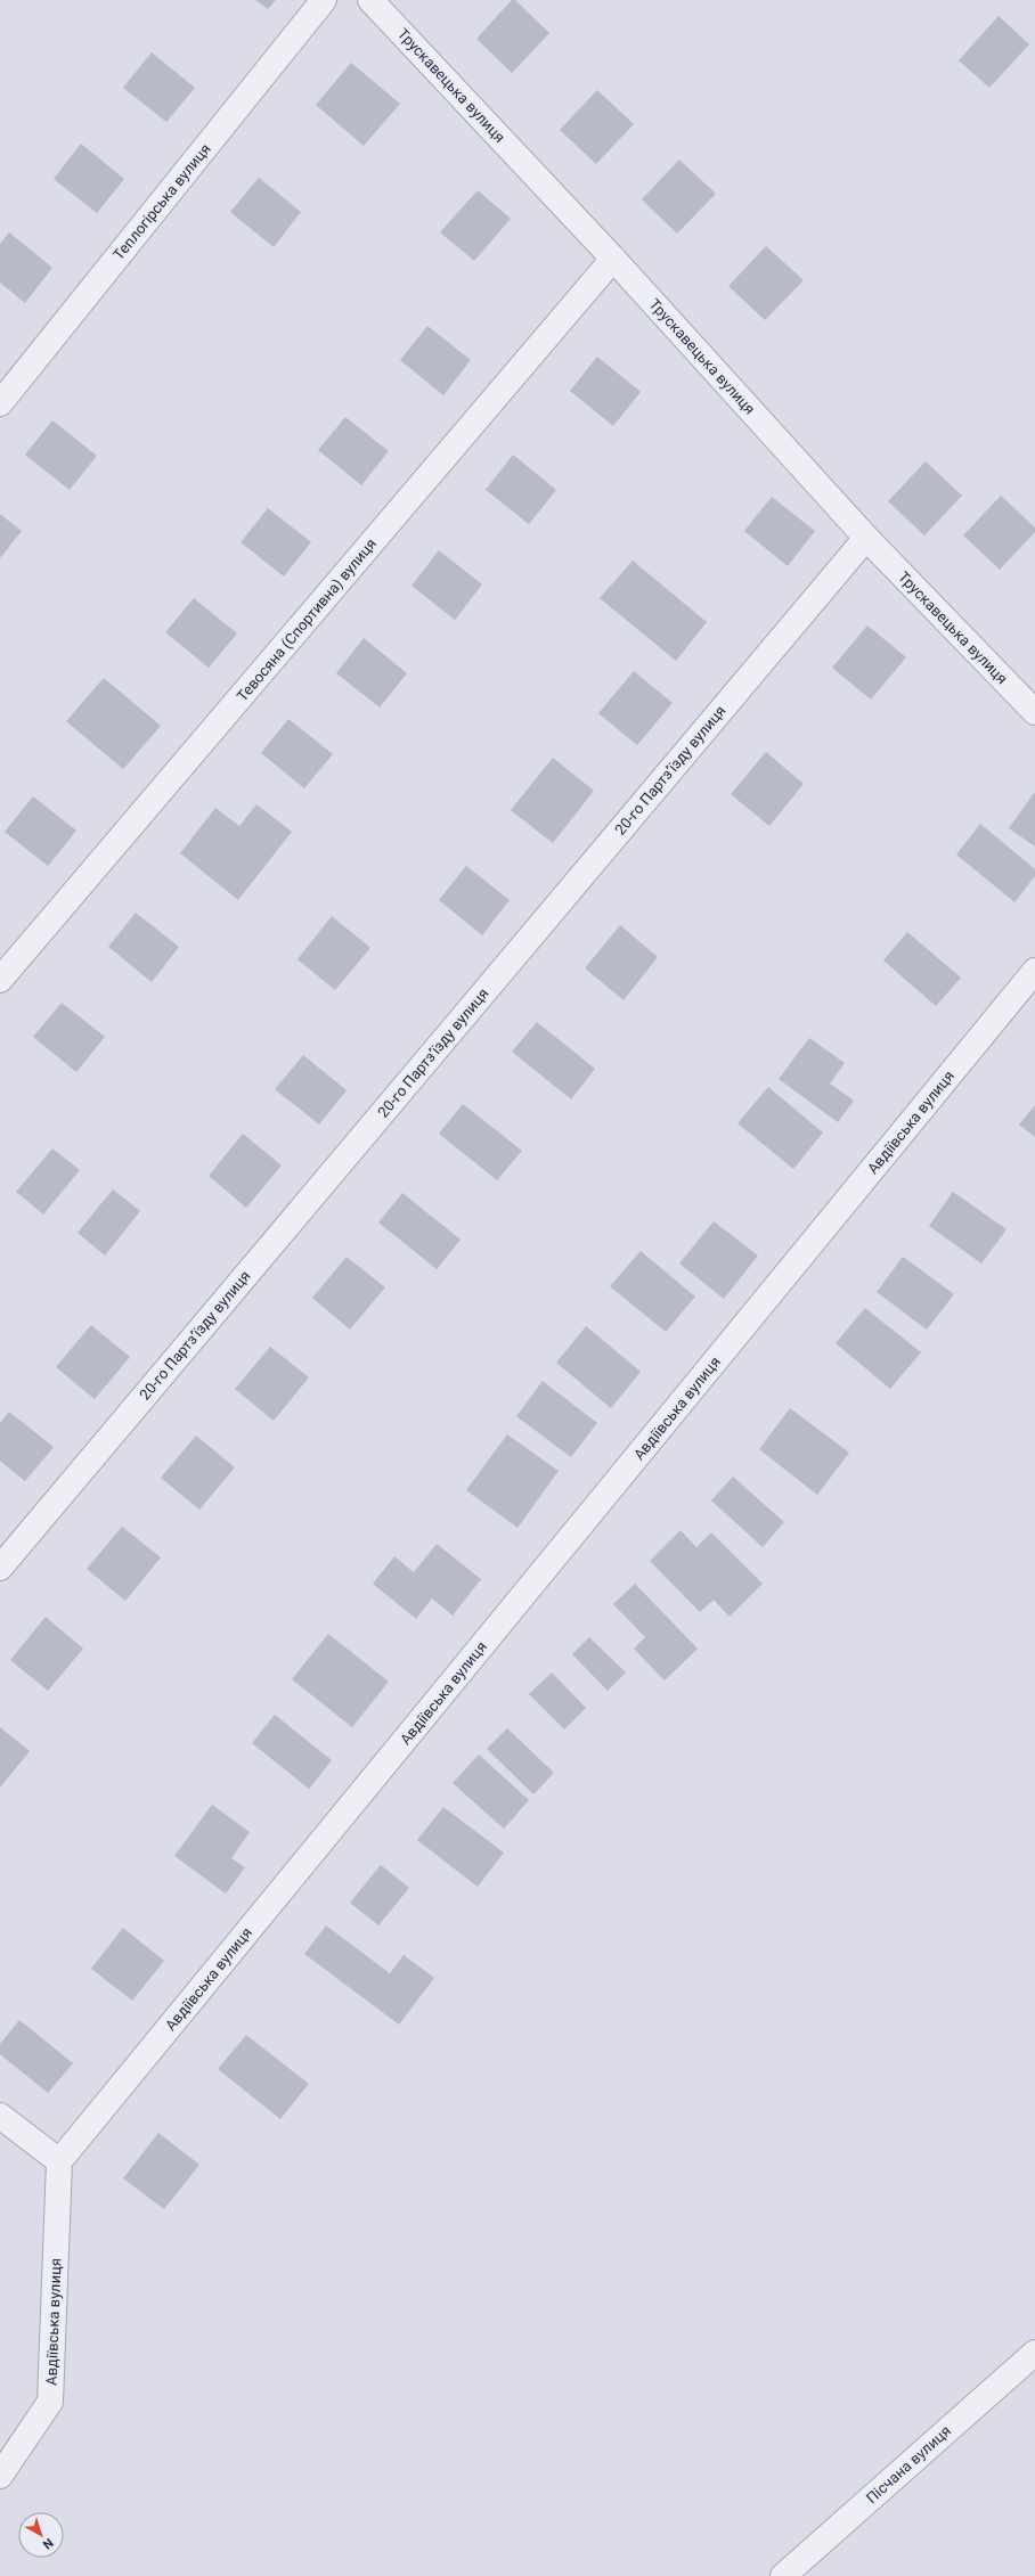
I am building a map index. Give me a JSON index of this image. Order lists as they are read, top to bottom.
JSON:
{
  "streets": {
    "street": [
      "Трускавецька вулиця",
      "Теплогірська вулиця",
      "Тевосяна (Спортивна) вулиця",
      "20-го Партз’їзду вулиця",
      "Авдіївська вулиця",
      "Пiсчана вулиця"
    ]
  },
  "crossings": [
    ["Трускавецька вулиця", "Тевосяна (Спортивна) вулиця"],
    ["Трускавецька вулиця", "20-го Партз’їзду вулиця"]
  ],
  "north": "bottom right"
}
